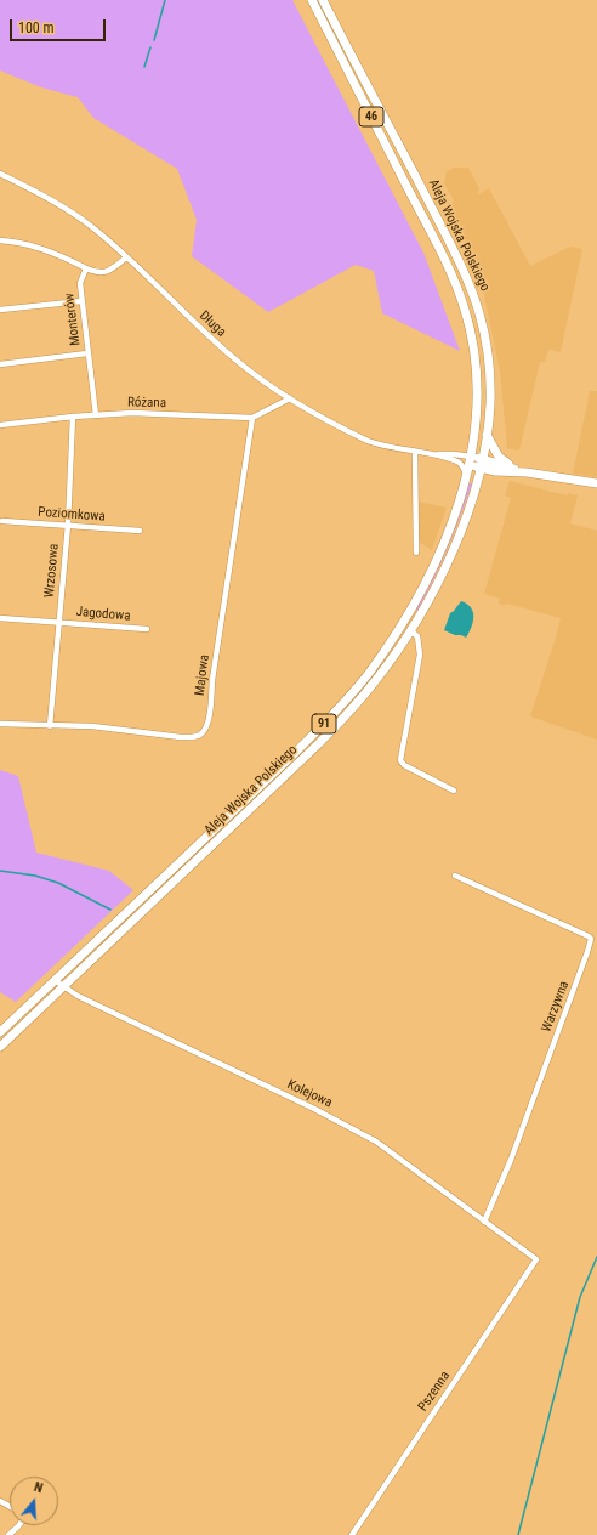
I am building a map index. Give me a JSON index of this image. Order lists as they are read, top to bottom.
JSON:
{
  "streets": {
    "main road": ["46", "Aleja Wojska Polskiego", "91"],
    "street": [
      "Monterów",
      "Długa",
      "Różana",
      "Poziomkowa",
      "Wrzosowa",
      "Jagodowa",
      "Majowa",
      "Warzywna",
      "Kolejowa",
      "Pszenna"
    ]
  },
  "crossings": [
    ["Aleja Wojska Polskiego", "Długa"],
    ["Aleja Wojska Polskiego", "Kolejowa"],
    ["Monterów", "Różana"],
    ["Długa", "Różana"],
    ["Różana", "Wrzosowa"],
    ["Różana", "Majowa"],
    ["Poziomkowa", "Wrzosowa"],
    ["Wrzosowa", "Jagodowa"],
    ["Wrzosowa", "Majowa"],
    ["Warzywna", "Kolejowa"],
    ["Kolejowa", "Pszenna"]
  ],
  "scale_bar": "100 m",
  "north": "top"
}
